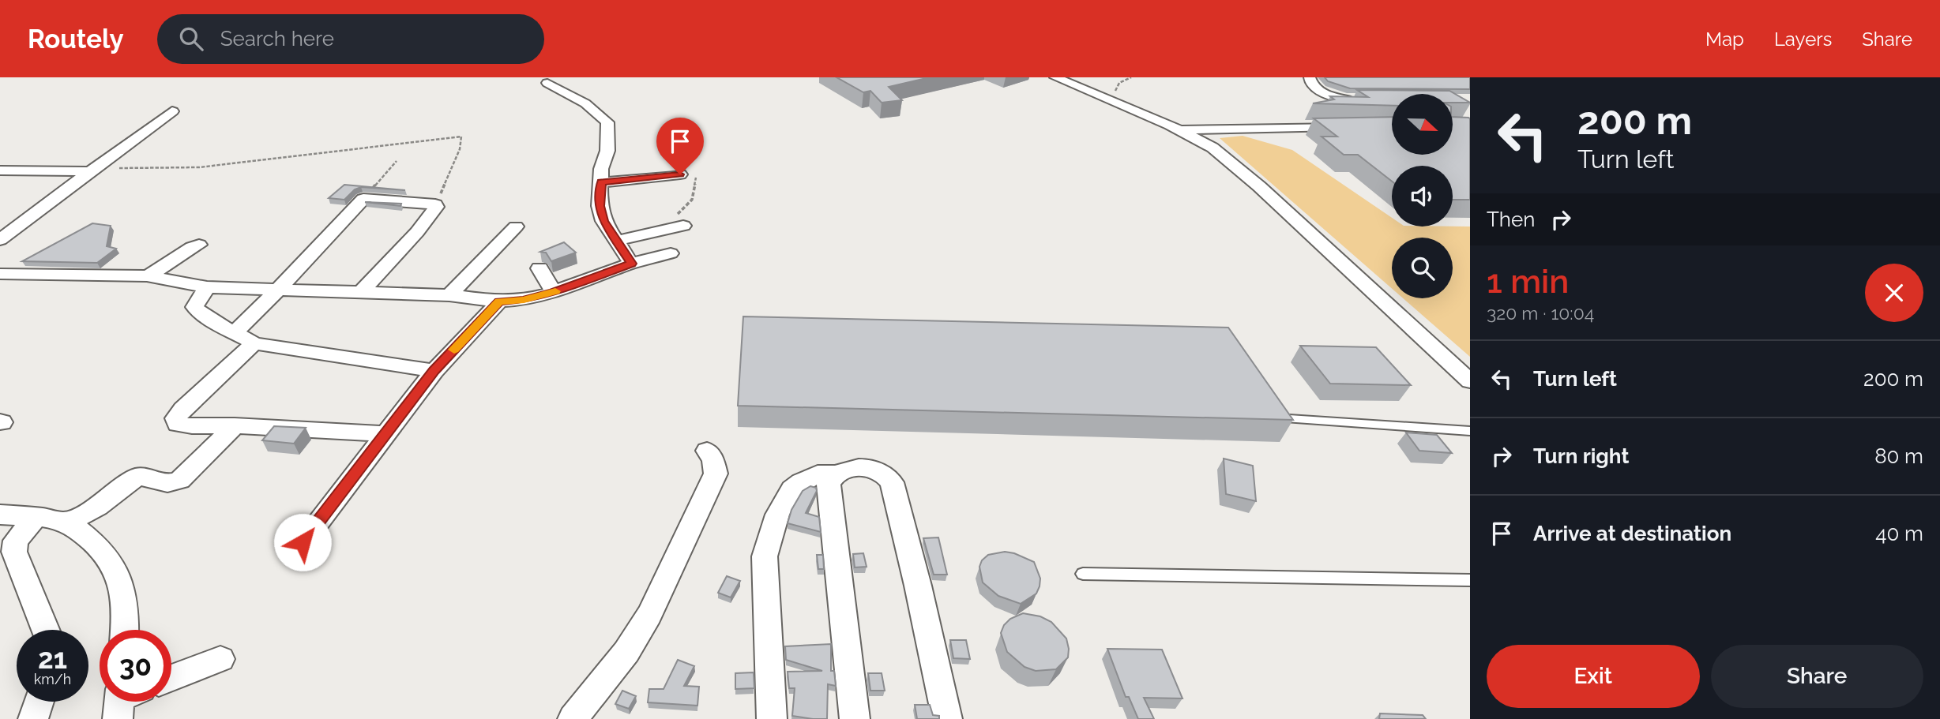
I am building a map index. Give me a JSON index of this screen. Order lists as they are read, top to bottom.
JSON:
{
  "north": "right",
  "page": {
    "header": "Routely",
    "search": "Search here",
    "nav": ["Map", "Layers", "Share"],
    "turn": ["200 m", "Turn left"],
    "then": "Then",
    "heading": ["1 min", "320 m · 10:04"],
    "list": [
      {
        "name": "Turn left",
        "value": "200 m"
      },
      {
        "name": "Turn right",
        "value": "80 m"
      },
      {
        "name": "Arrive at destination",
        "value": "40 m"
      }
    ],
    "speed": "21 km/h",
    "limit": "30",
    "buttons": ["Exit", "Share"]
  }
}
